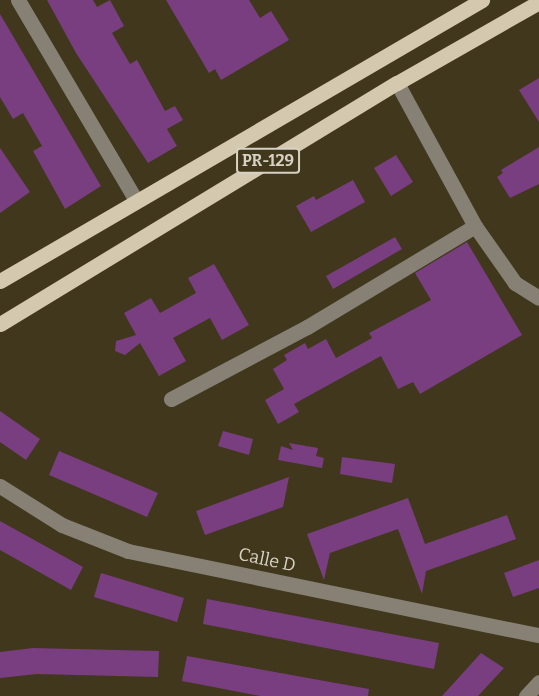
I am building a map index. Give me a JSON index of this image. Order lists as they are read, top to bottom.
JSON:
{
  "streets": {
    "main road": ["PR-129"],
    "street": ["Calle D"]
  }
}
